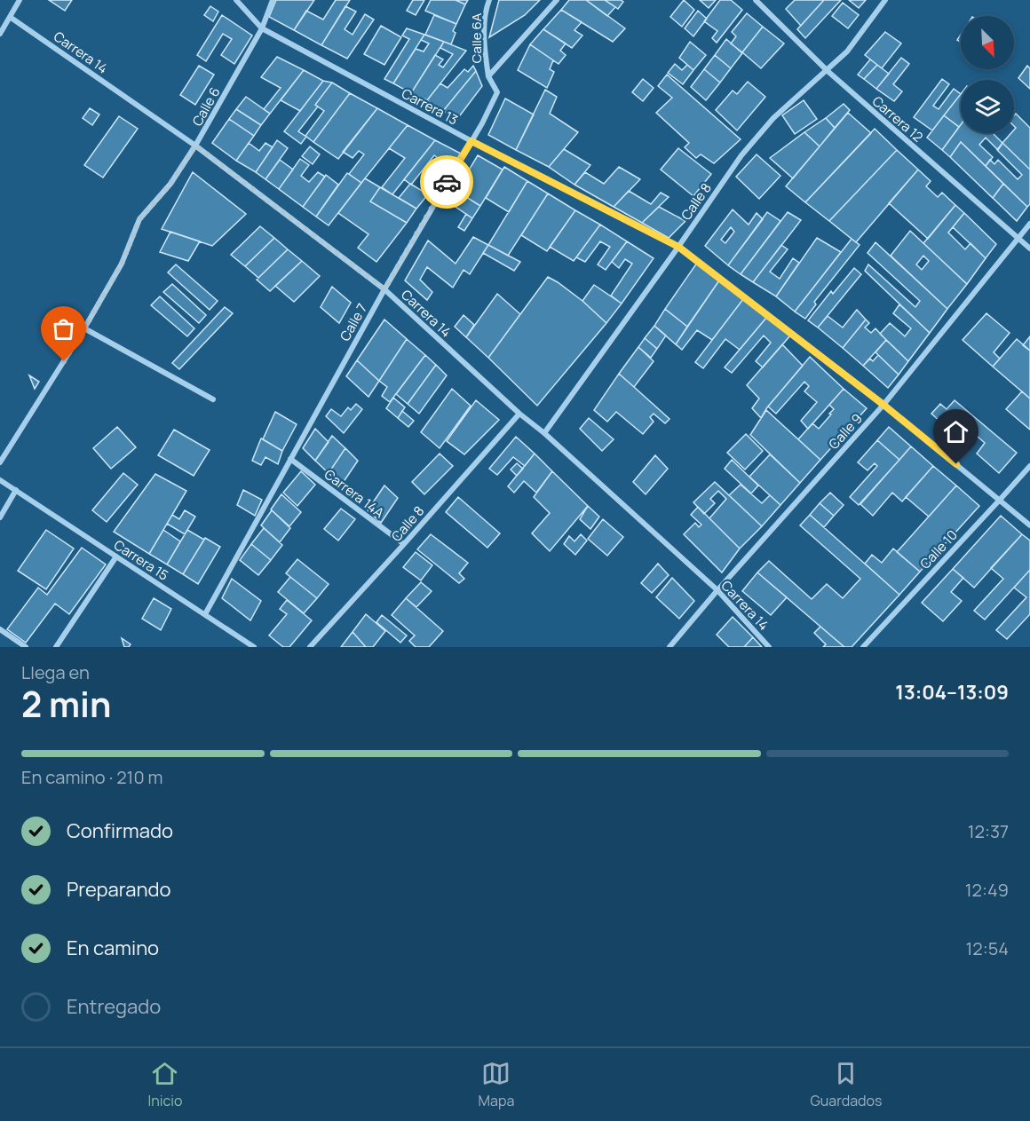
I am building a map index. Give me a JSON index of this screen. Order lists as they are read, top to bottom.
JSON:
{
  "streets": {
    "street": [
      "Calle 6A",
      "Carrera 14",
      "Calle 6",
      "Carrera 13",
      "Carrera 12",
      "Calle 8",
      "Calle 7",
      "Calle 9",
      "Carrera 14A",
      "Calle 10",
      "Carrera 15"
    ]
  },
  "crossings": [
    ["Calle 6A", "Calle 7"],
    ["Carrera 14", "Calle 6"],
    ["Carrera 14", "Calle 8"],
    ["Carrera 14", "Calle 7"],
    ["Carrera 14", "Calle 9"],
    ["Calle 6", "Carrera 13"],
    ["Carrera 13", "Calle 8"],
    ["Carrera 13", "Calle 7"],
    ["Carrera 13", "Calle 9"],
    ["Carrera 13", "Calle 10"],
    ["Carrera 12", "Calle 8"],
    ["Carrera 12", "Calle 9"],
    ["Calle 8", "Carrera 14A"],
    ["Calle 7", "Carrera 14A"],
    ["Calle 7", "Carrera 15"]
  ],
  "north": "bottom right",
  "page": {
    "heading": ["2 min", "Llega en", "13:04–13:09"],
    "bar": "En camino · 210 m",
    "list": [
      ["Confirmado", "12:37"],
      ["Preparando", "12:49"],
      ["En camino", "12:54"],
      "Entregado"
    ],
    "tabs": ["Inicio", "Mapa", "Guardados"]
  }
}
